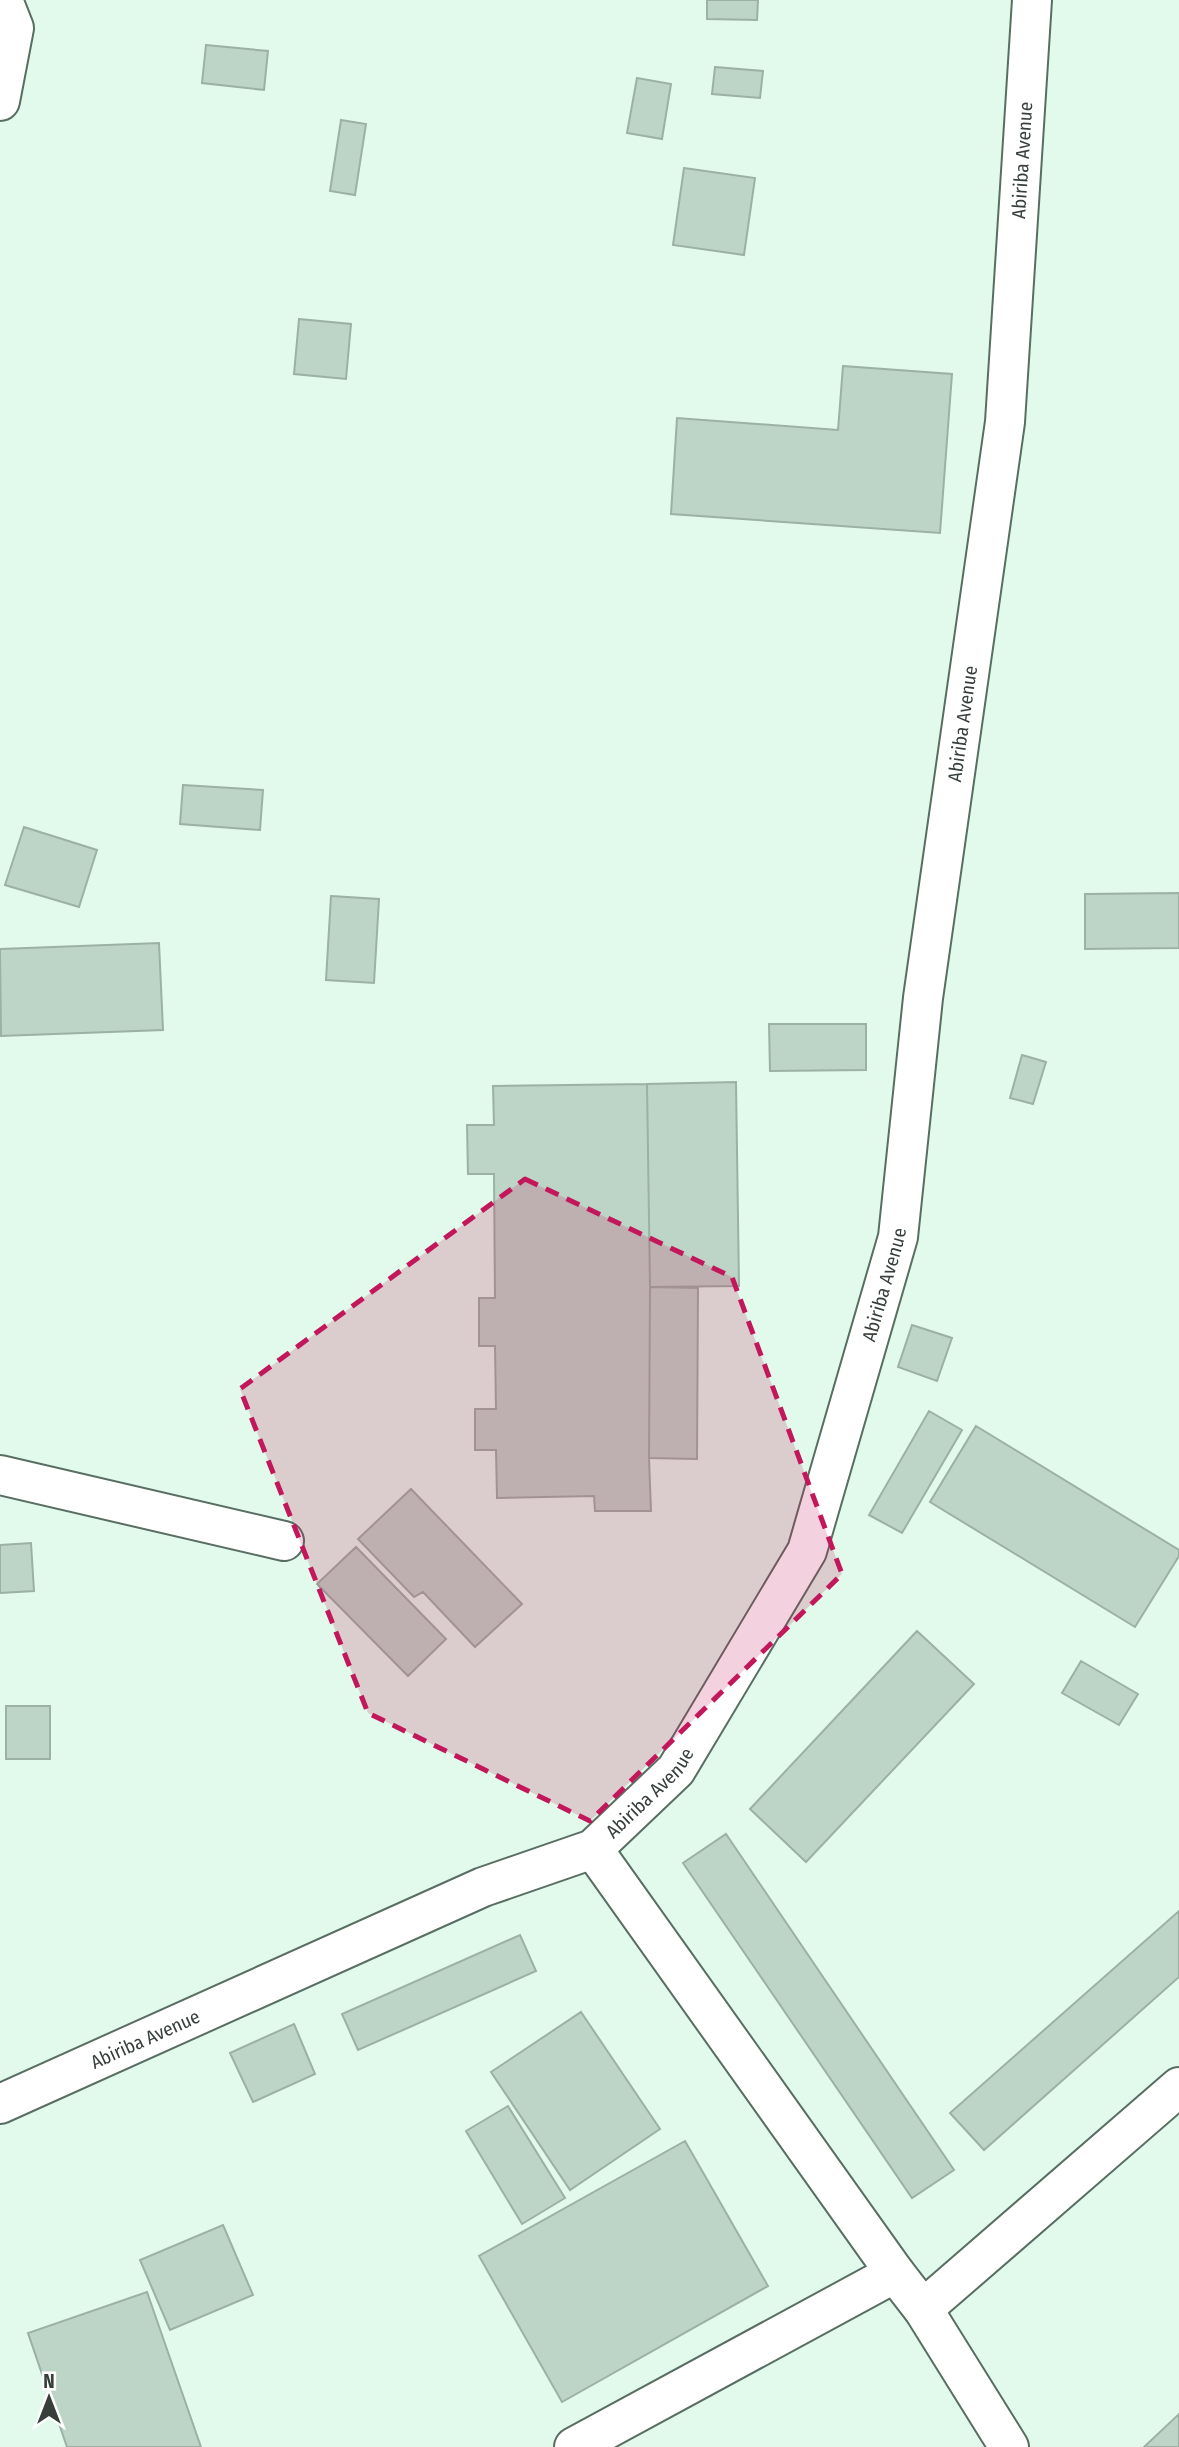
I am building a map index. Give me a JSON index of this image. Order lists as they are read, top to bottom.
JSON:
{
  "streets": {
    "street": ["Abiriba Avenue"]
  },
  "north": "top"
}
